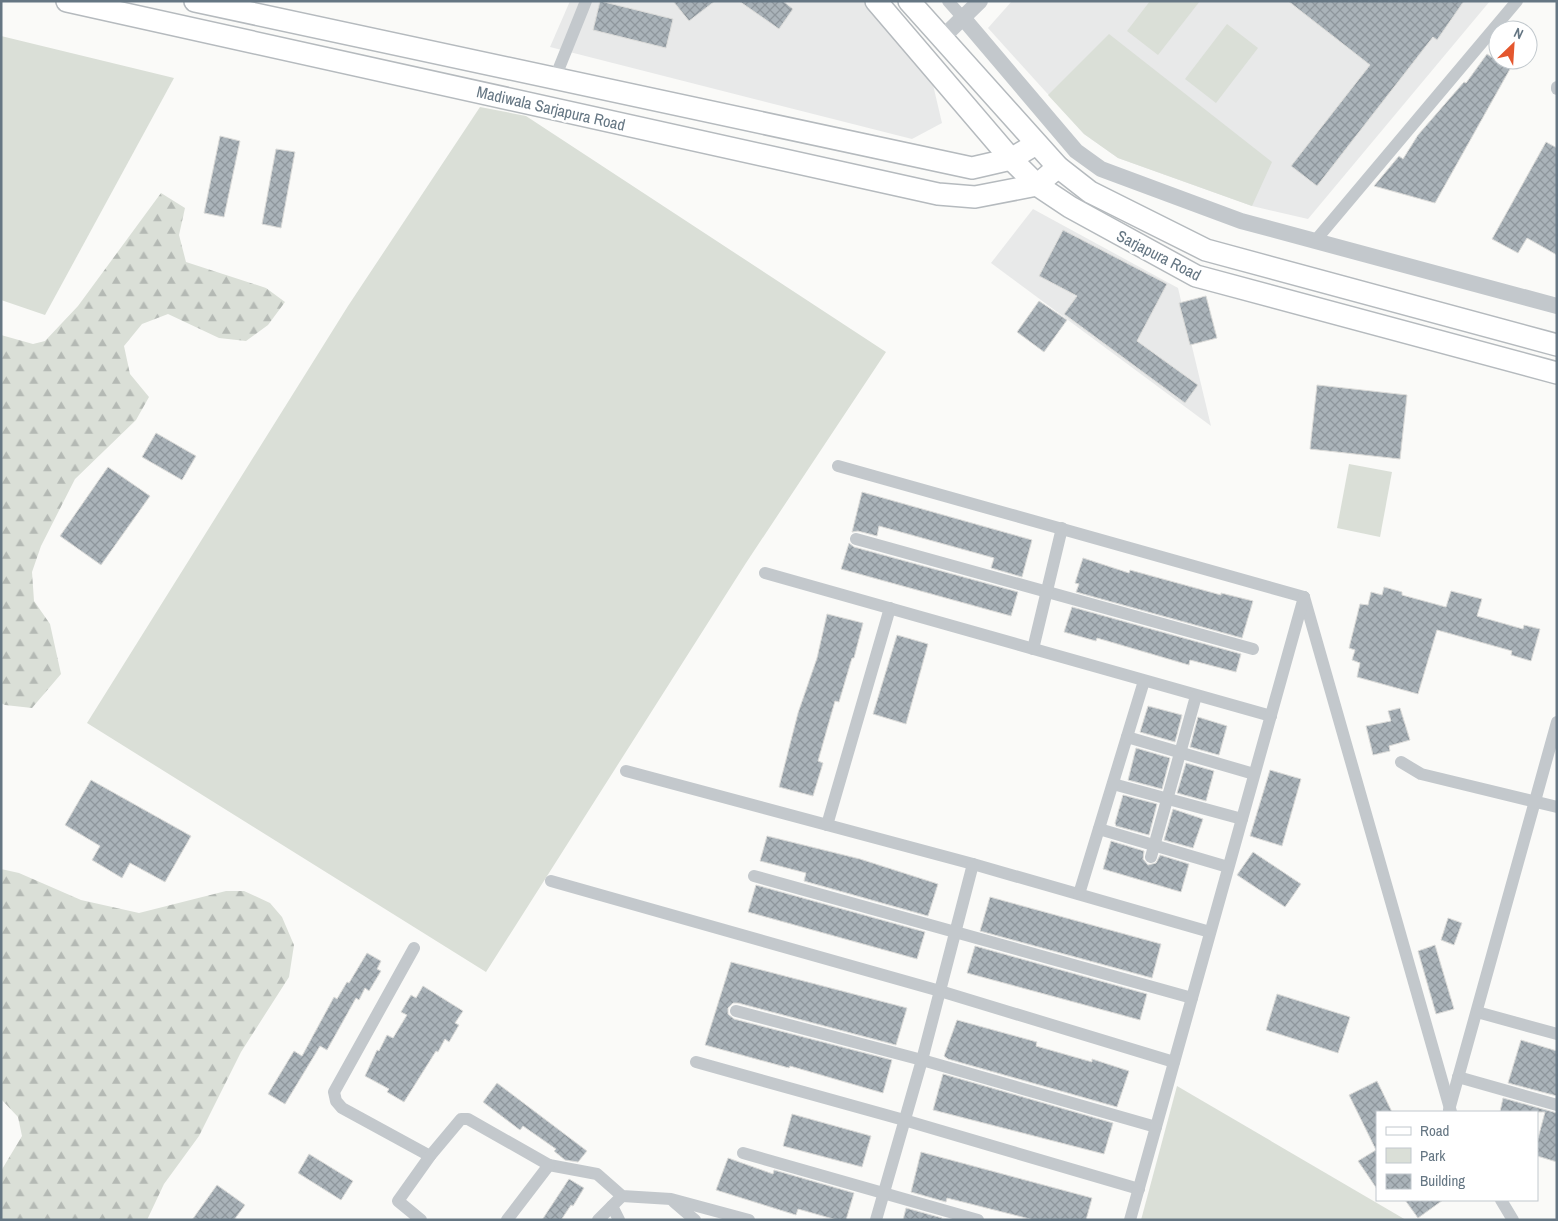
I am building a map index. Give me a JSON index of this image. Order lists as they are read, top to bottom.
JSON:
{
  "streets": {
    "main road": ["Madiwala Sarjapura Road", "Sarjapura Road"]
  },
  "crossings": [
    ["Madiwala Sarjapura Road", "Sarjapura Road"]
  ],
  "legend": ["Road", "Park", "Building"],
  "north": "top right"
}
